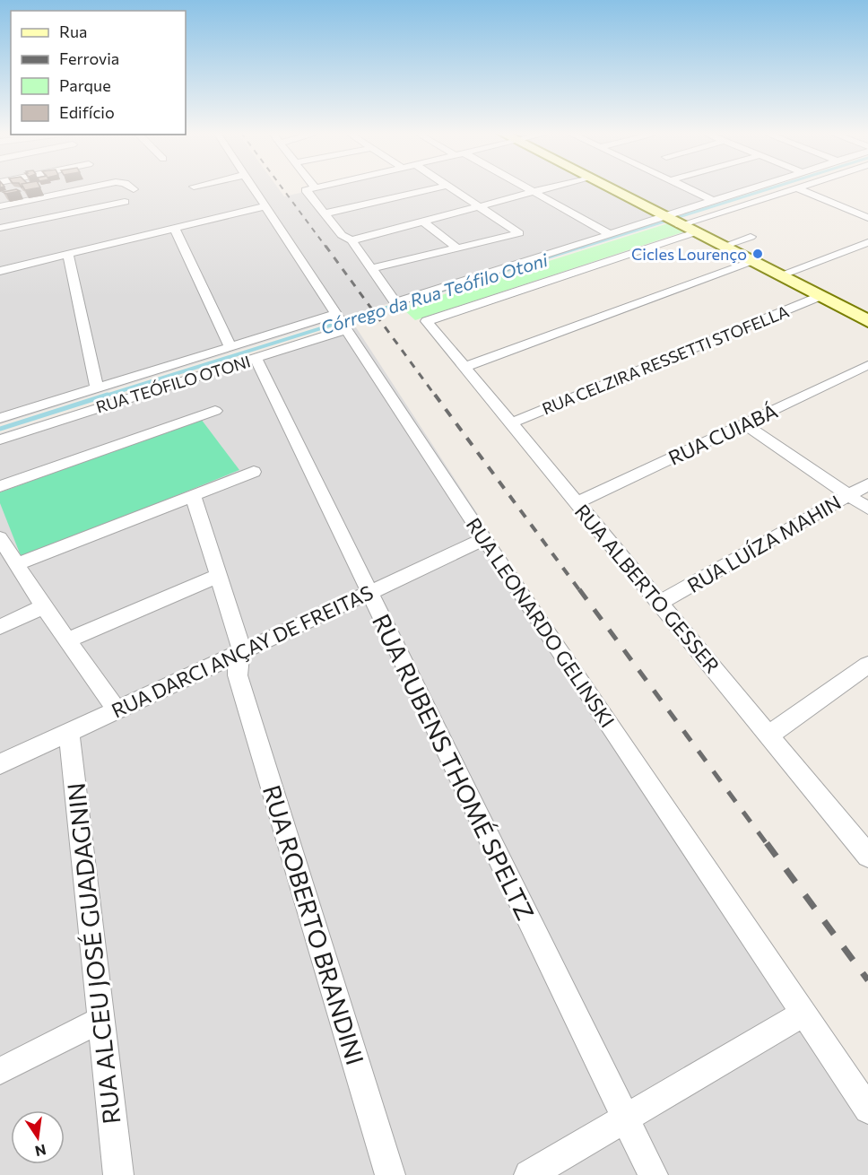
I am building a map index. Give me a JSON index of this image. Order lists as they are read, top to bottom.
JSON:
{
  "streets": {
    "street": [
      "RUA CELZIRA RESSETTI STOFELLA",
      "RUA TEÓFILO OTONI",
      "RUA CUIABÁ",
      "RUA LUÍZA MAHIN",
      "RUA ALBERTO GESSER",
      "RUA LEONARDO GELINSKI",
      "RUA DARCI ANÇAY DE FREITAS",
      "RUA RUBENS THOMÉ SPELTZ",
      "RUA ROBERTO BRANDINI",
      "RUA ALCEU JOSÉ GUADAGNIN"
    ]
  },
  "crossings": [
    ["RUA CELZIRA RESSETTI STOFELLA", "RUA ALBERTO GESSER"],
    ["RUA TEÓFILO OTONI", "RUA LEONARDO GELINSKI"],
    ["RUA TEÓFILO OTONI", "RUA RUBENS THOMÉ SPELTZ"],
    ["RUA CUIABÁ", "RUA ALBERTO GESSER"],
    ["RUA LUÍZA MAHIN", "RUA ALBERTO GESSER"],
    ["RUA LEONARDO GELINSKI", "RUA DARCI ANÇAY DE FREITAS"],
    ["RUA DARCI ANÇAY DE FREITAS", "RUA RUBENS THOMÉ SPELTZ"],
    ["RUA DARCI ANÇAY DE FREITAS", "RUA ROBERTO BRANDINI"],
    ["RUA DARCI ANÇAY DE FREITAS", "RUA ALCEU JOSÉ GUADAGNIN"]
  ],
  "water": ["Córrego da Rua Teófilo Otoni"],
  "places": ["Cicles Lourenço"],
  "legend": [
    "Rua",
    "Ferrovia",
    "Parque",
    "Edifício"
  ],
  "north": "bottom"
}
